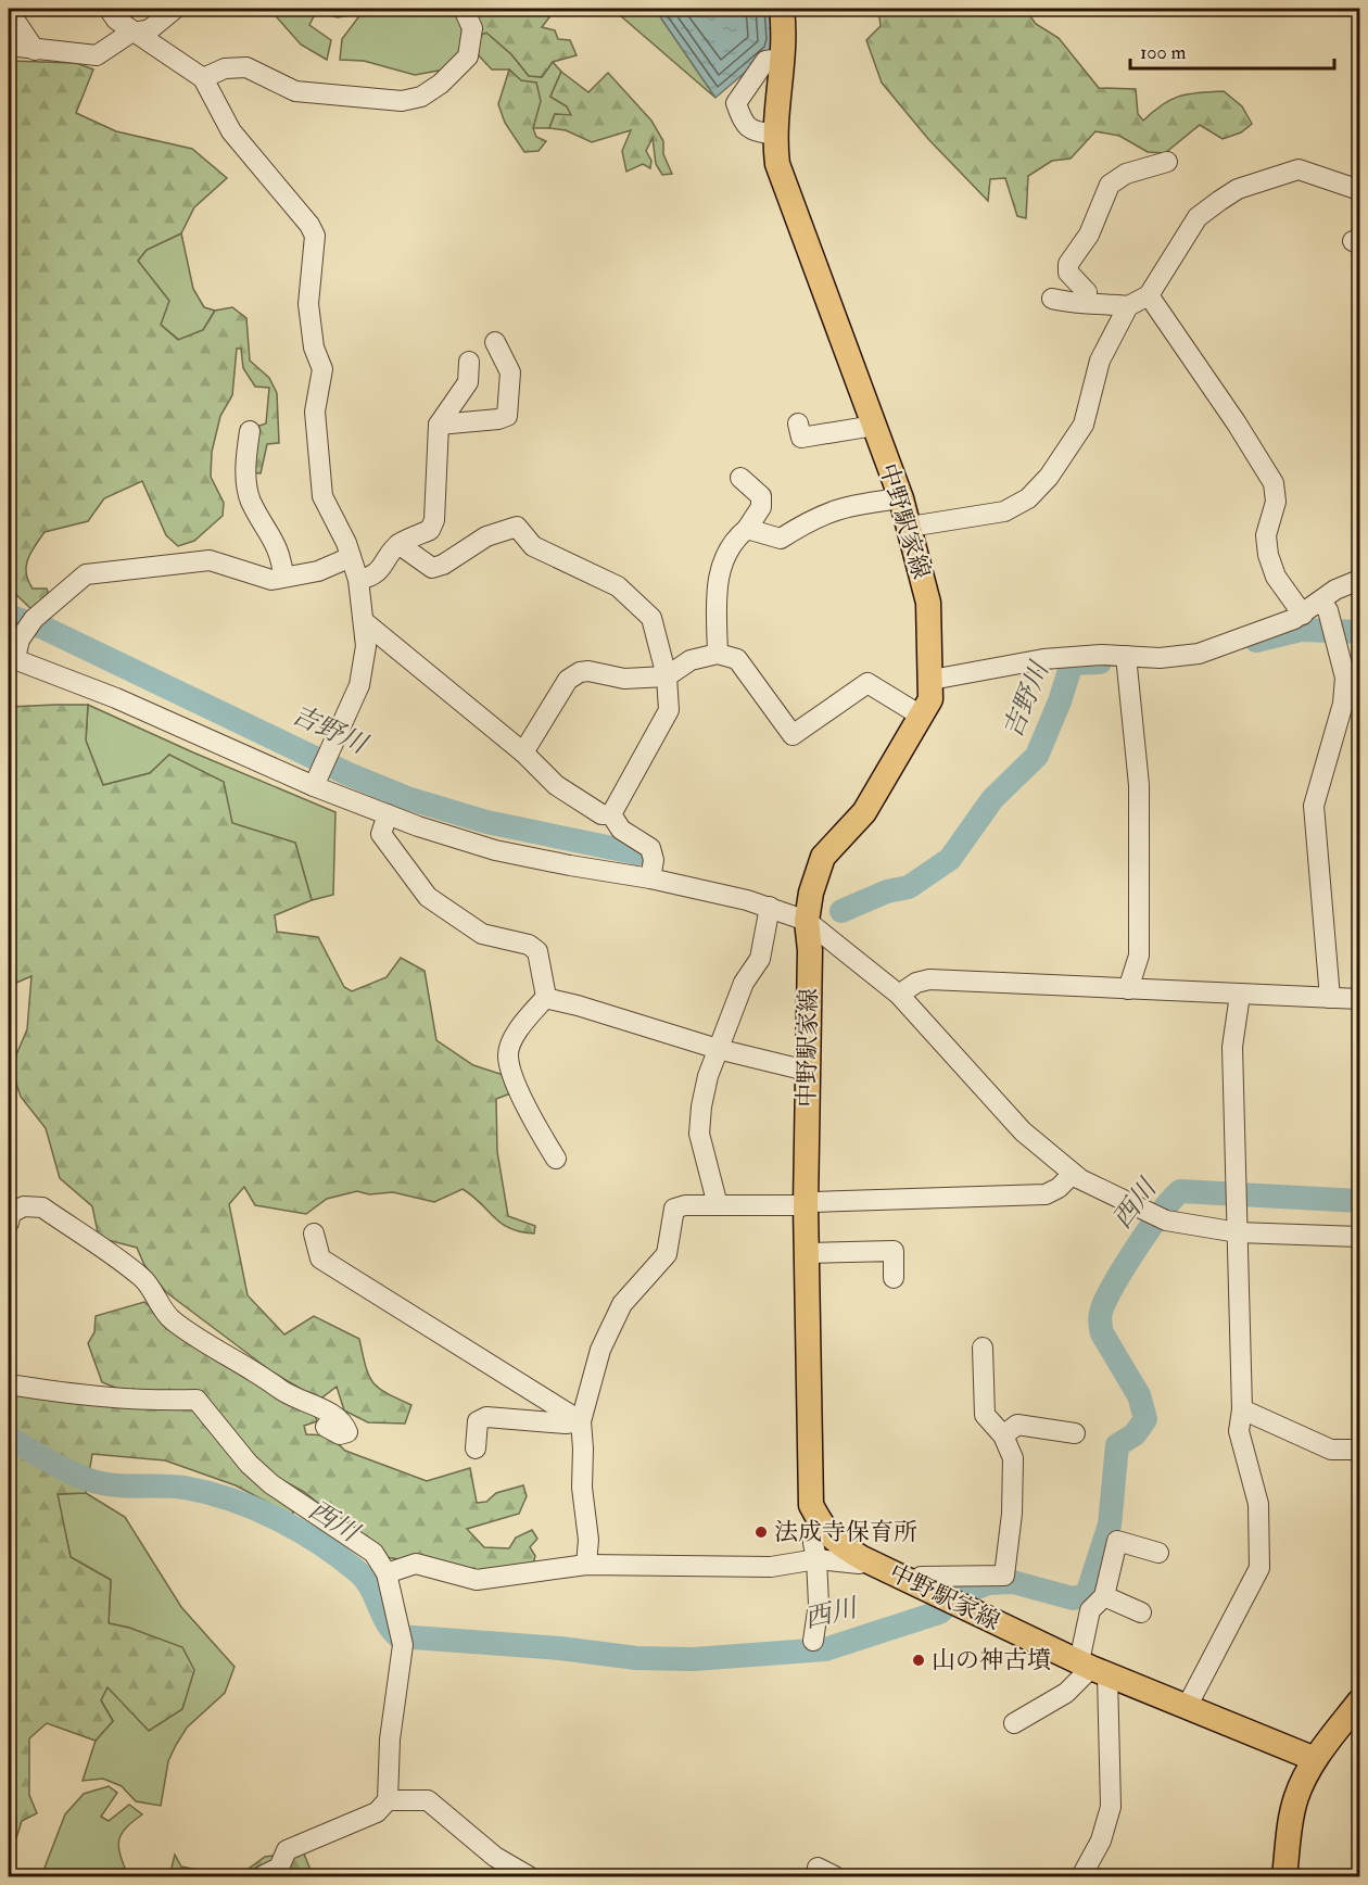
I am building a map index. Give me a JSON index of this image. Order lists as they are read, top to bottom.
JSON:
{
  "streets": {
    "main road": ["中野駅家線"]
  },
  "water": ["吉野川", "西川"],
  "places": ["法成寺保育所", "山の神古墳"],
  "scale_bar": "100 m"
}
